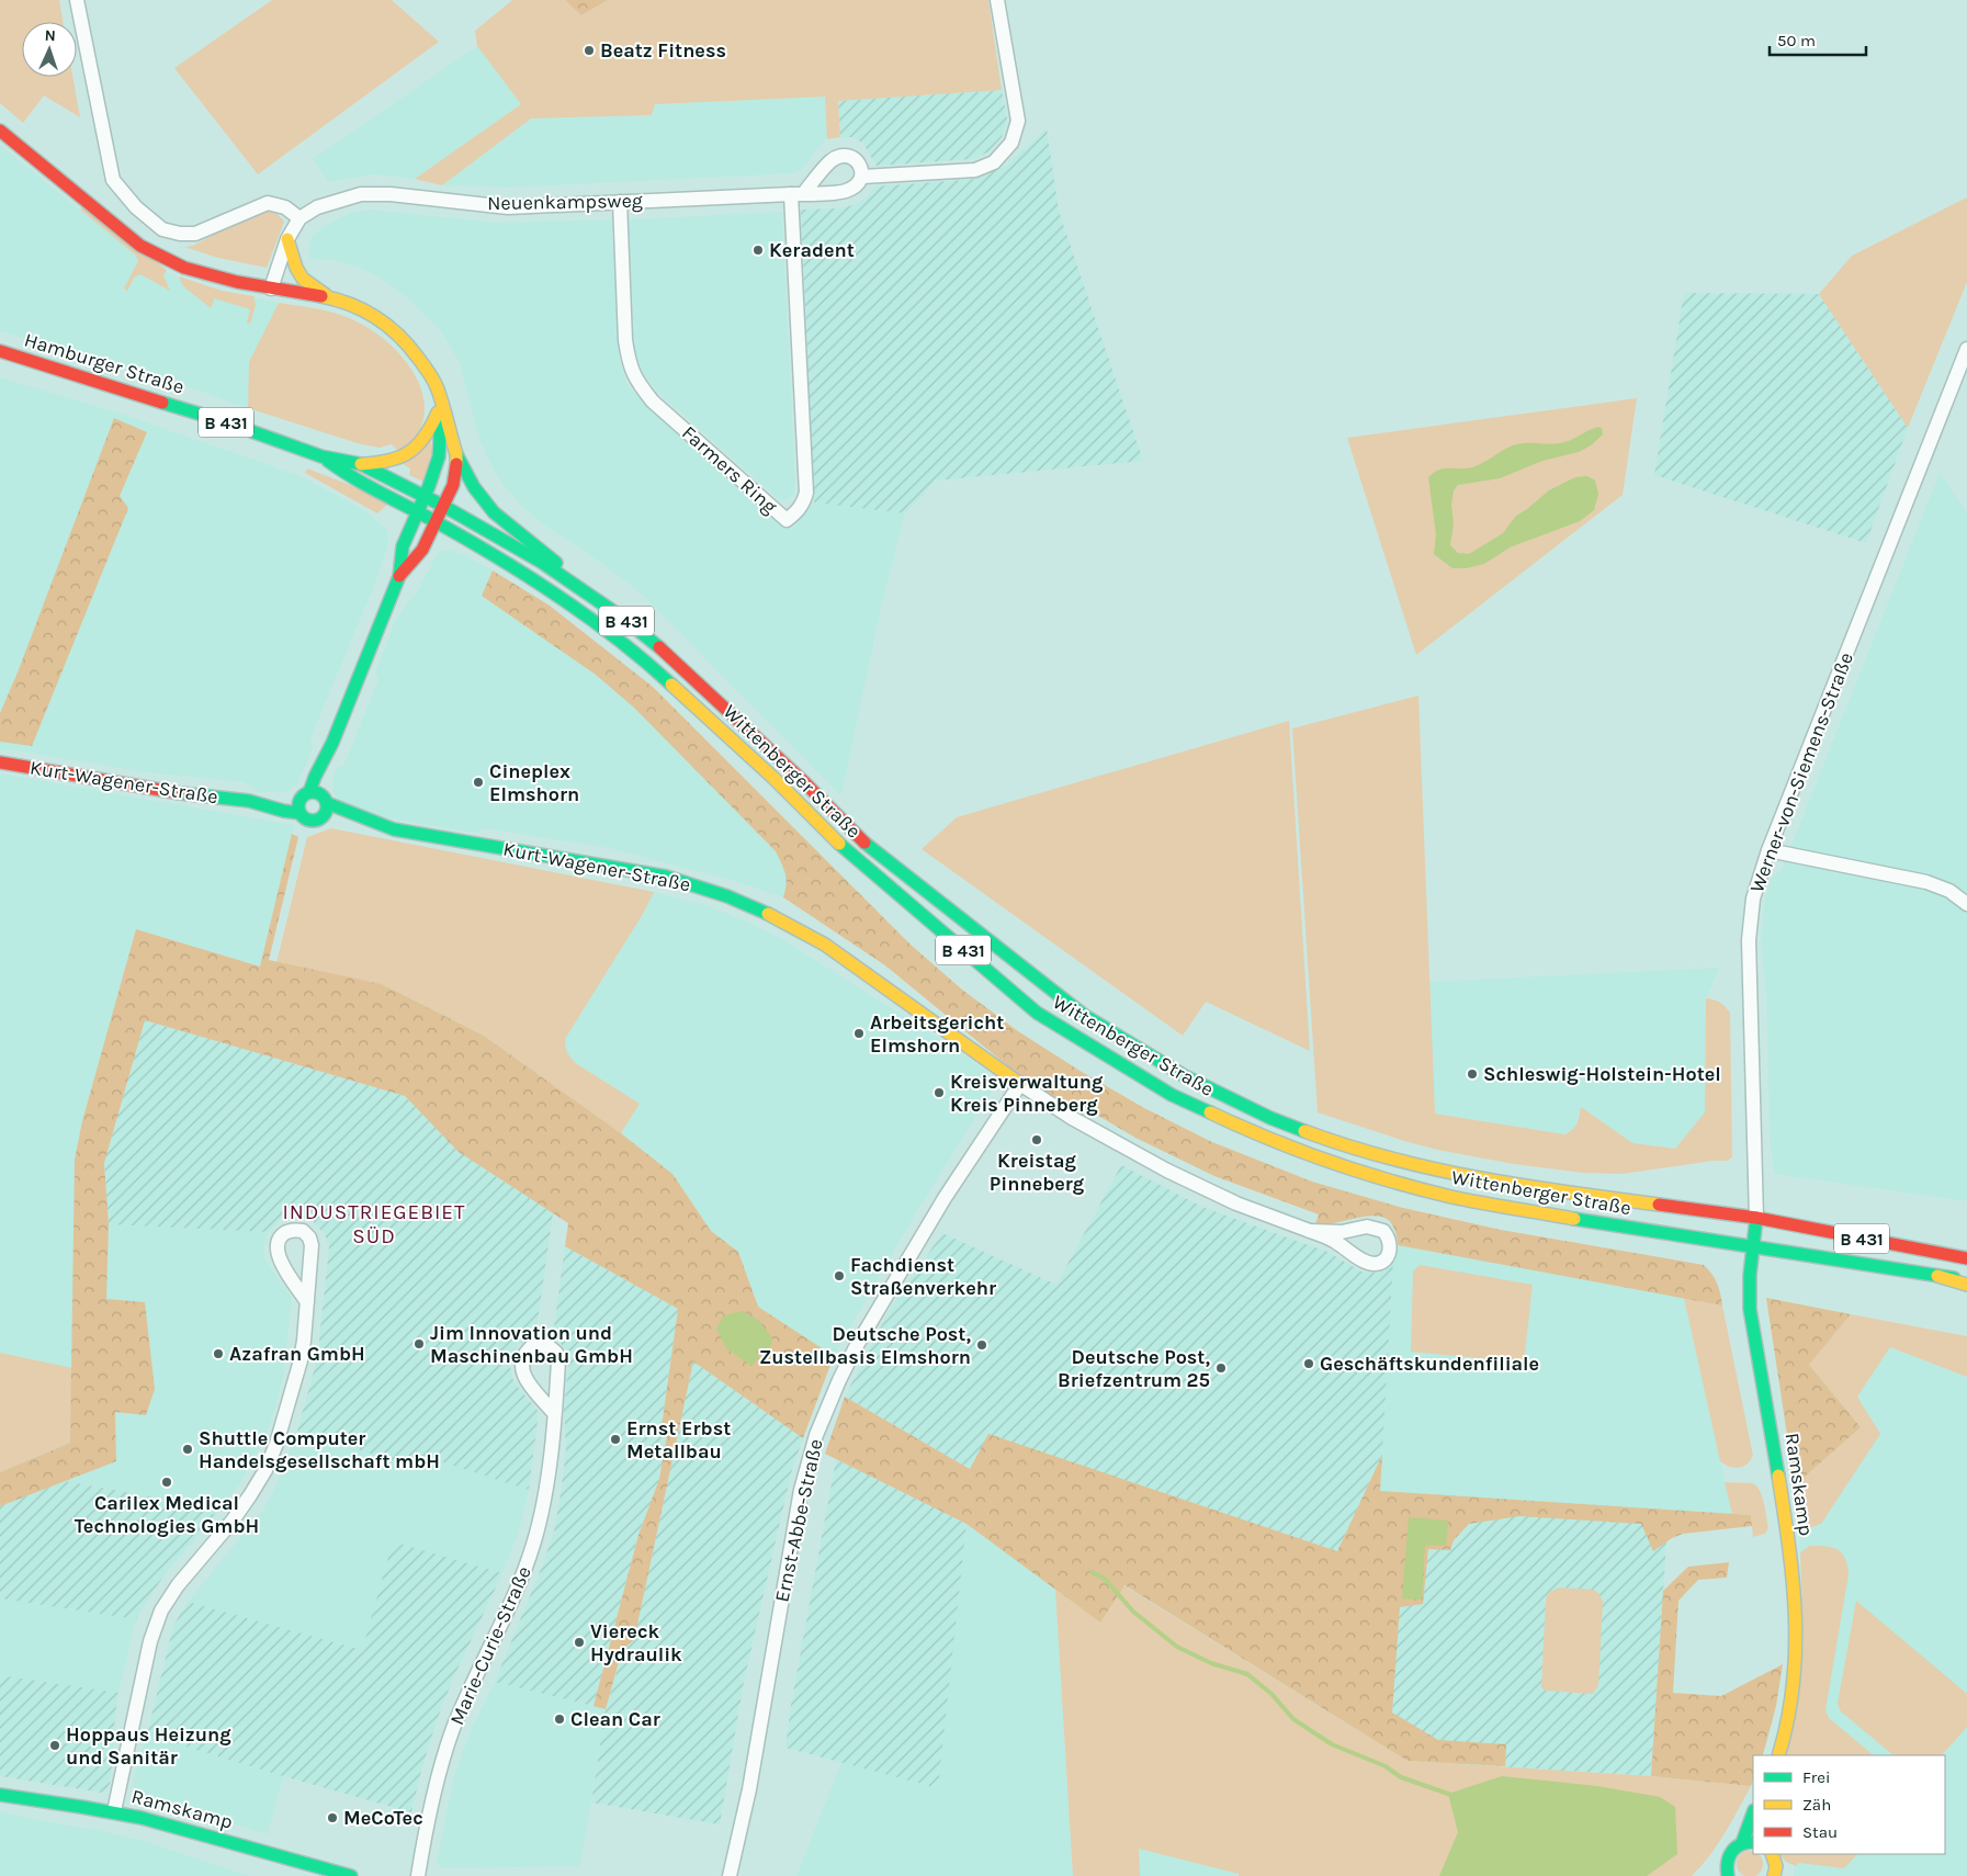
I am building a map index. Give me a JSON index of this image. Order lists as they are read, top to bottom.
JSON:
{
  "streets": {
    "main road": [
      "Hamburger Straße",
      "B 431",
      "Wittenberger Straße",
      "Kurt-Wagener-Straße",
      "Ramskamp"
    ],
    "street": [
      "Neuenkampsweg",
      "Farmers Ring",
      "Werner-von-Siemens-Straße",
      "Ernst-Abbe-Straße",
      "Marie-Curie-Straße"
    ]
  },
  "crossings": [
    ["Neuenkampsweg", "Farmers Ring"],
    ["Hamburger Straße", "Wittenberger Straße"],
    ["Wittenberger Straße", "Werner-von-Siemens-Straße"],
    ["Wittenberger Straße", "Ramskamp"],
    ["Werner-von-Siemens-Straße", "Ramskamp"],
    ["Kurt-Wagener-Straße", "Ernst-Abbe-Straße"]
  ],
  "districts": ["INDUSTRIEGEBIET SÜD"],
  "places": [
    "Beatz Fitness",
    "Keradent",
    "Cineplex Elmshorn",
    "Arbeitsgericht Elmshorn",
    "Schleswig-Holstein-Hotel",
    "Kreisverwaltung Kreis Pinneberg",
    "Kreistag Pinneberg",
    "Fachdienst Straßenverkehr",
    "Jim Innovation und Maschinenbau GmbH",
    "Deutsche Post, Zustellbasis Elmshorn",
    "Azafran GmbH",
    "Geschäftskundenfiliale",
    "Deutsche Post, Briefzentrum 25",
    "Ernst Erbst Metallbau",
    "Shuttle Computer Handelsgesellschaft mbH",
    "Carilex Medical Technologies GmbH",
    "Viereck Hydraulik",
    "Clean Car",
    "Hoppaus Heizung und Sanitär",
    "MeCoTec"
  ],
  "legend": ["Frei", "Zäh", "Stau"],
  "scale_bar": "50 m",
  "north": "top"
}
